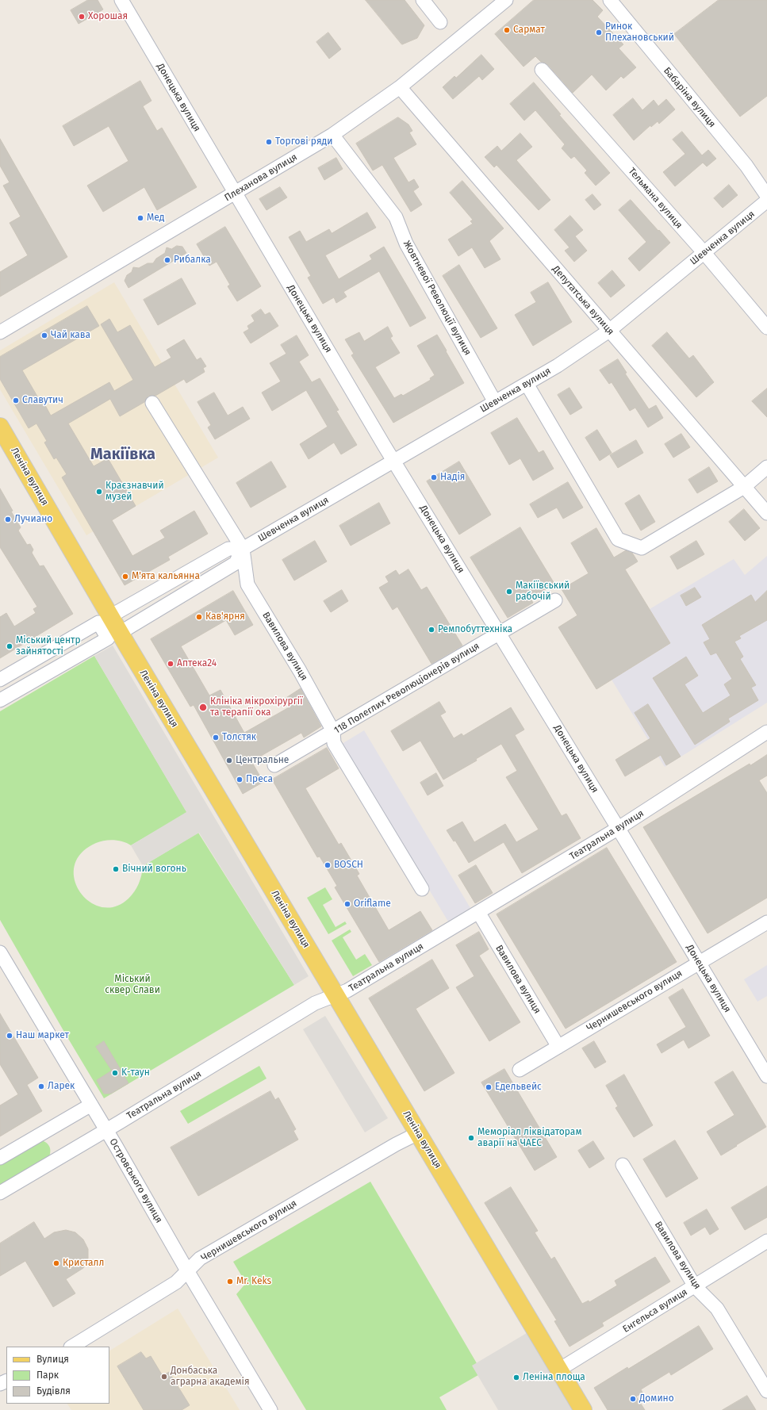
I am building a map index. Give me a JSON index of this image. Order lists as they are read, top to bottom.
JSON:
{
  "streets": {
    "main road": ["Леніна вулиця"],
    "street": [
      "Донецька вулиця",
      "Бабаріна вулиця",
      "Плеханова вулиця",
      "Тельмана вулиця",
      "Шевченка вулиця",
      "Жовтневої Революції вулиця",
      "Депутатська вулиця",
      "Вавилова вулиця",
      "118 Полеглих Революціонерів вулиця",
      "Театральна вулиця",
      "Чернишевського вулиця",
      "Островського вулиця",
      "Енгельса вулиця"
    ]
  },
  "crossings": [
    ["Донецька вулиця", "Плеханова вулиця"],
    ["Донецька вулиця", "Шевченка вулиця"],
    ["Донецька вулиця", "118 Полеглих Революціонерів вулиця"],
    ["Донецька вулиця", "Театральна вулиця"],
    ["Донецька вулиця", "Чернишевського вулиця"],
    ["Плеханова вулиця", "Жовтневої Революції вулиця"],
    ["Плеханова вулиця", "Депутатська вулиця"],
    ["Тельмана вулиця", "Шевченка вулиця"],
    ["Шевченка вулиця", "Жовтневої Революції вулиця"],
    ["Шевченка вулиця", "Депутатська вулиця"],
    ["Шевченка вулиця", "Леніна вулиця"],
    ["Шевченка вулиця", "Вавилова вулиця"],
    ["Леніна вулиця", "Театральна вулиця"],
    ["Леніна вулиця", "Чернишевського вулиця"],
    ["Леніна вулиця", "Енгельса вулиця"],
    ["Вавилова вулиця", "118 Полеглих Революціонерів вулиця"],
    ["Вавилова вулиця", "Театральна вулиця"],
    ["Вавилова вулиця", "Чернишевського вулиця"],
    ["Вавилова вулиця", "Енгельса вулиця"],
    ["Театральна вулиця", "Островського вулиця"],
    ["Чернишевського вулиця", "Островського вулиця"]
  ],
  "districts": ["Макіївка"],
  "parks": ["Міський сквер Слави"],
  "places": [
    "Хорошая",
    "Сармат",
    "Ринок Плехановський",
    "Торгові ряди",
    "Мед",
    "Рибалка",
    "Чай кава",
    "Славутич",
    "Надія",
    "Краєзнавчий музей",
    "Лучиано",
    "М'ята кальянна",
    "Макіївський рабочій",
    "Кав'ярня",
    "Ремпобуттехніка",
    "Міський центр зайнятості",
    "Аптека24",
    "Клініка мікрохірургії та терапії ока",
    "Толстяк",
    "Центральне",
    "Преса",
    "BOSCH",
    "Вічний вогонь",
    "Oriflame",
    "Наш маркет",
    "K-таун",
    "Ларек",
    "Едельвейс",
    "Меморіал ліквідаторам аварії на ЧАЕС",
    "Кристалл",
    "Mr. Keks",
    "Донбаська аграрна академія",
    "Леніна площа",
    "Домино"
  ],
  "legend": ["Вулиця", "Парк", "Будівля"]
}
